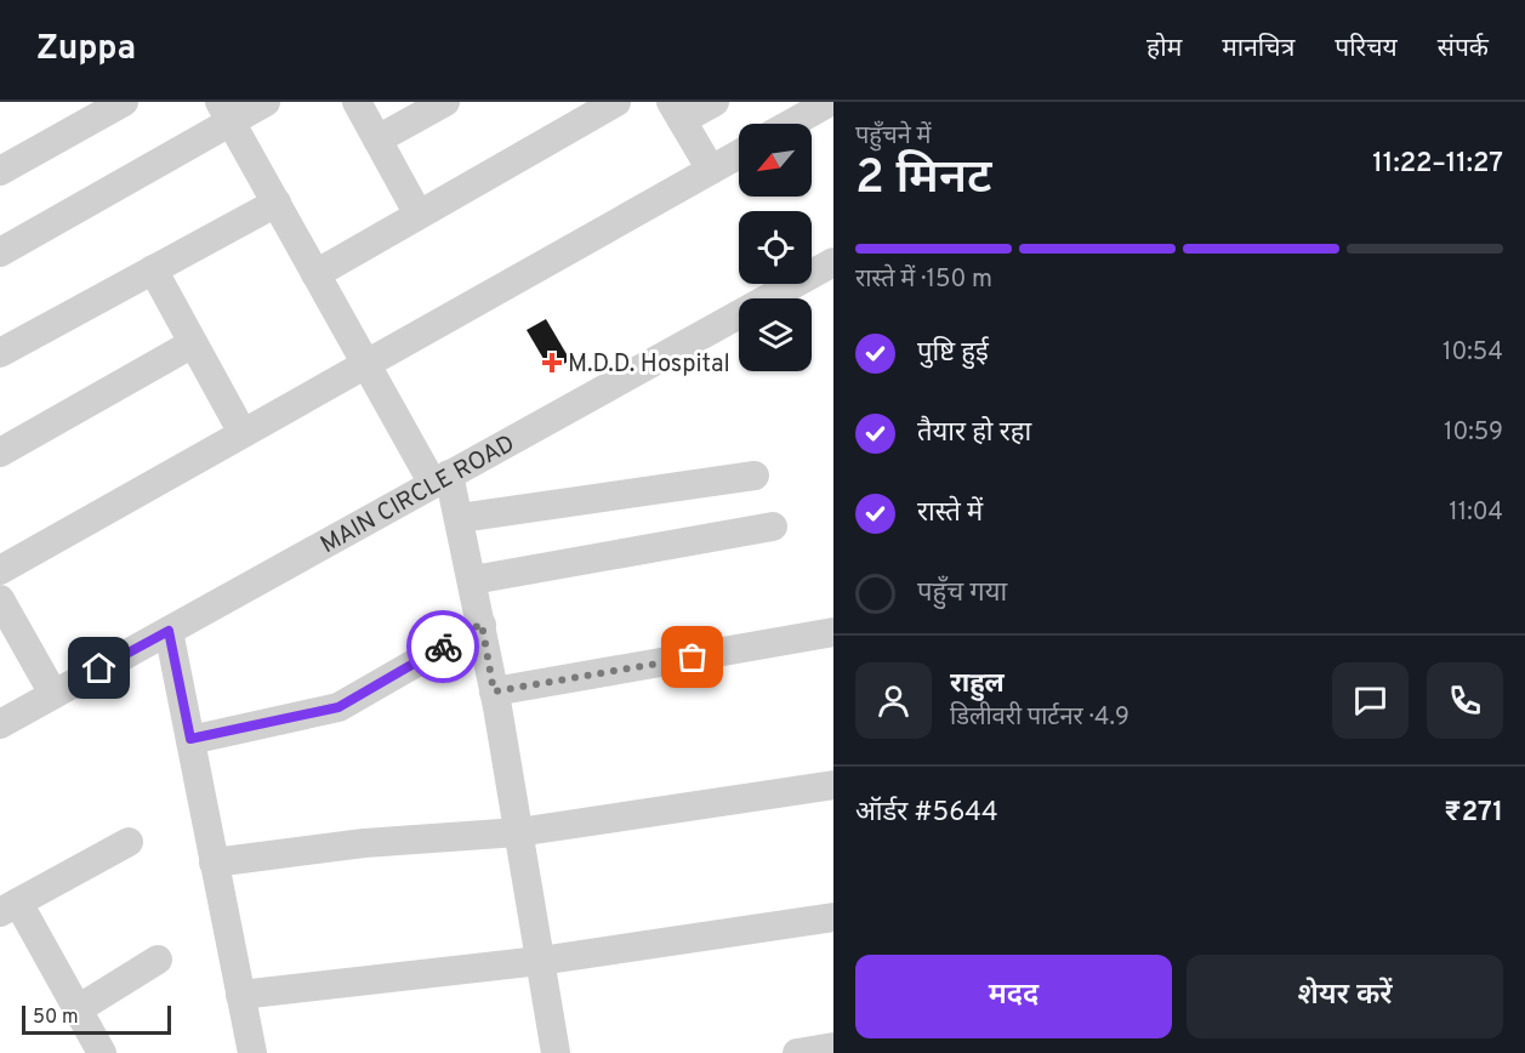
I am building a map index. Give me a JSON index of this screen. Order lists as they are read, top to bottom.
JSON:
{
  "streets": {
    "street": ["MAIN CIRCLE ROAD"]
  },
  "places": {
    "health": ["M.D.D. Hospital"]
  },
  "scale_bar": "50 m",
  "north": "bottom left",
  "page": {
    "header": "Zuppa",
    "nav": [
      "होम",
      "मानचित्र",
      "परिचय",
      "संपर्क"
    ],
    "heading": ["2 मिनट", "पहुँचने में", "11:22–11:27"],
    "panel": [
      "राहुल",
      "डिलीवरी पार्टनर · 4.9",
      "ऑर्डर #5644",
      "₹271"
    ],
    "bar": "रास्ते में · 150 m",
    "list": [
      ["पुष्टि हुई", "10:54"],
      ["तैयार हो रहा", "10:59"],
      ["रास्ते में", "11:04"],
      "पहुँच गया"
    ],
    "buttons": ["मदद", "शेयर करें"],
    "scale": "50 m"
  }
}
